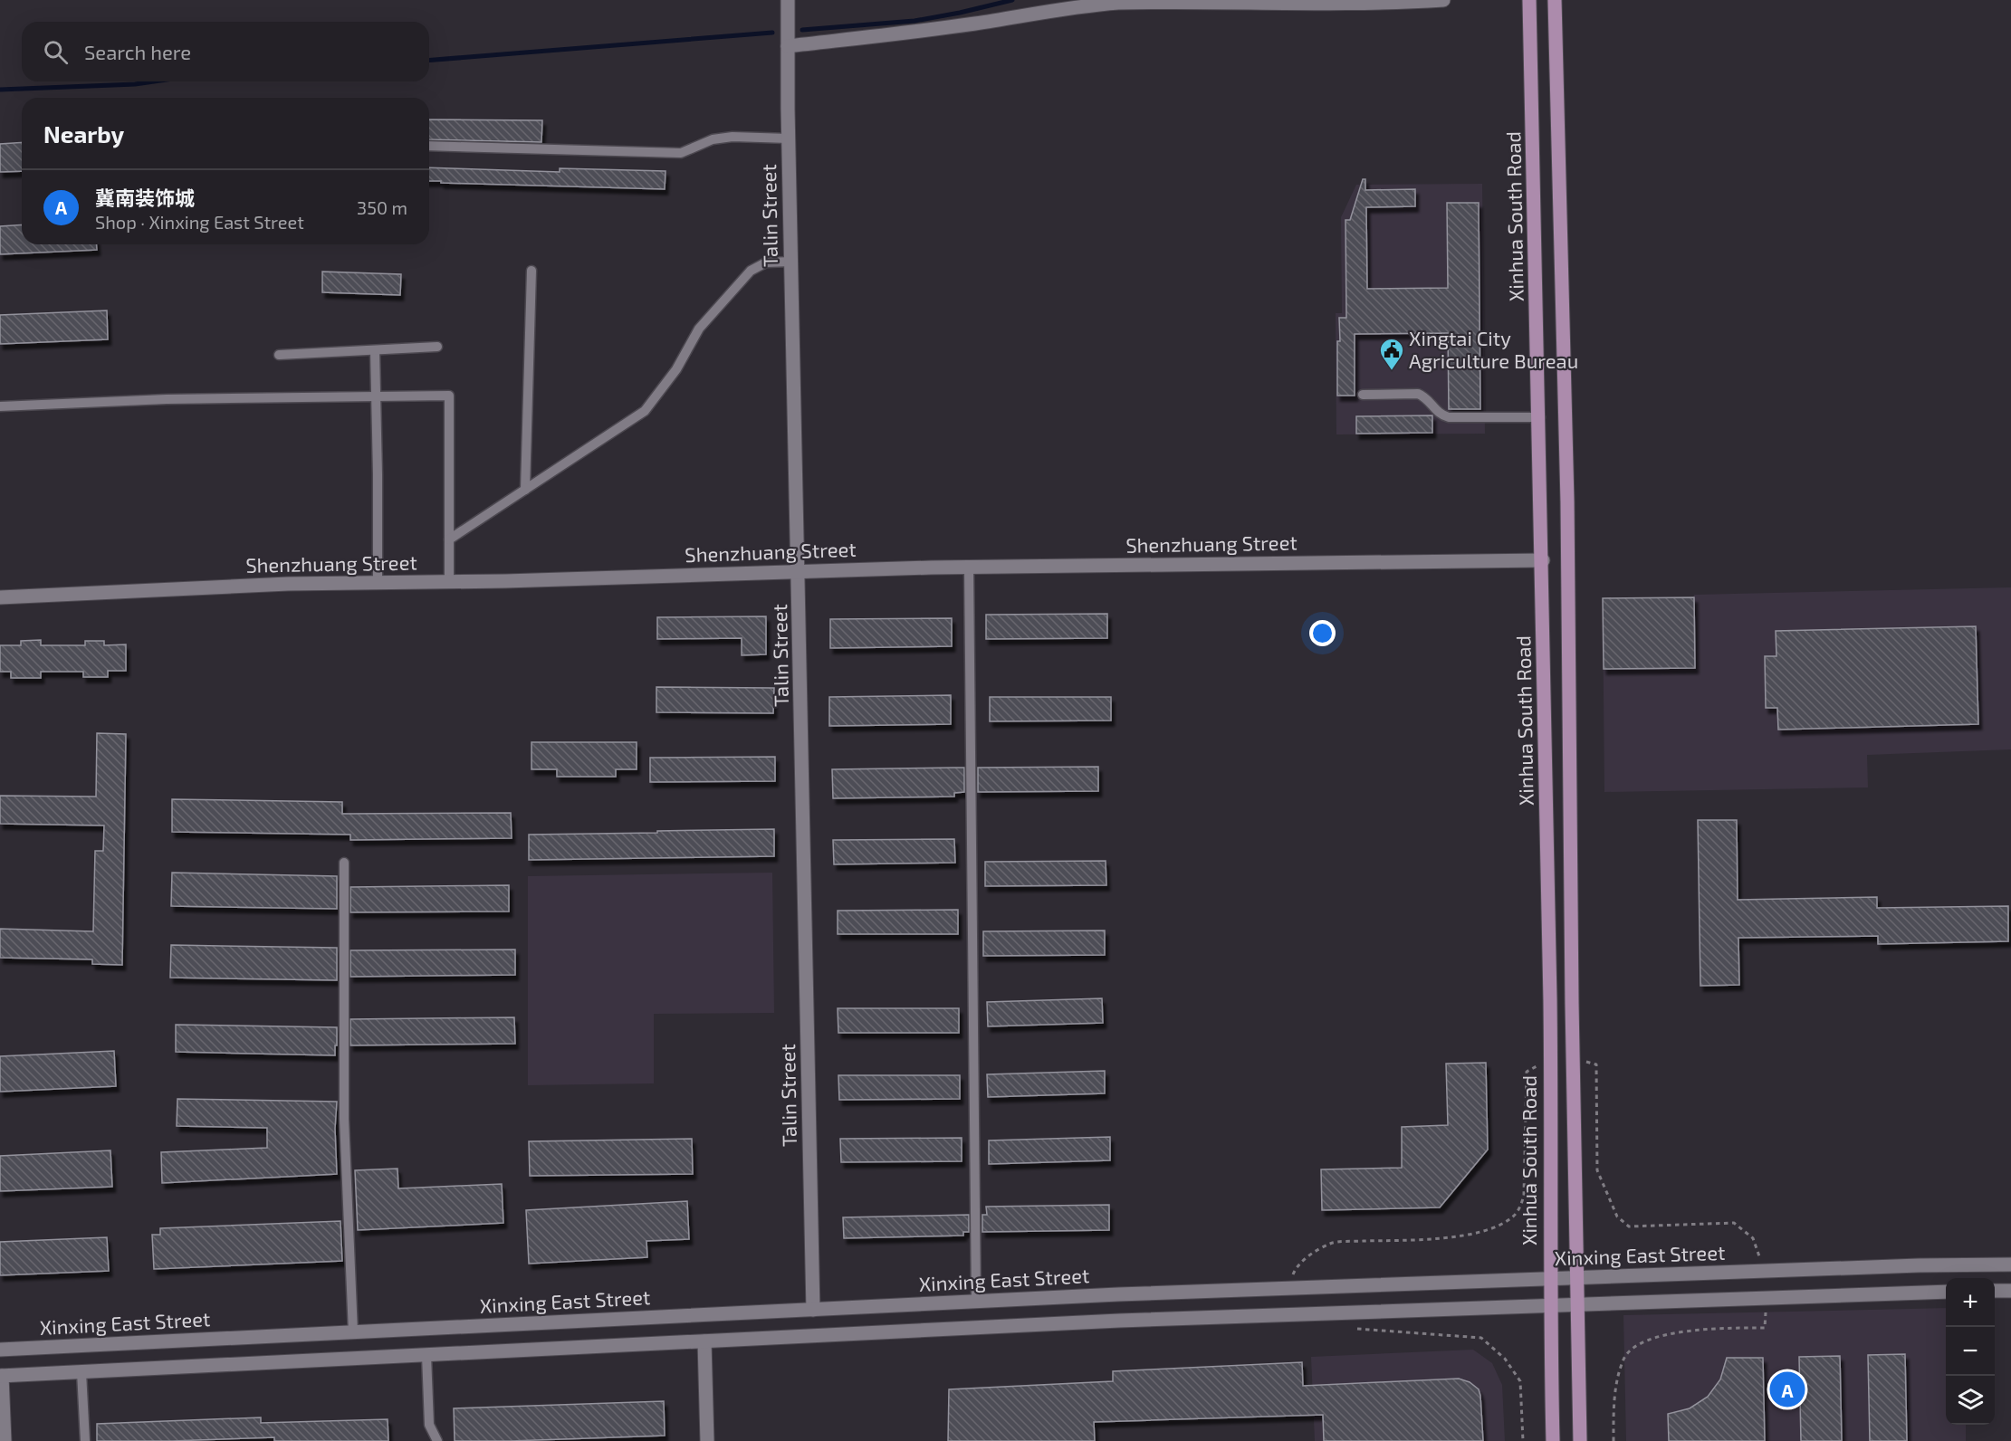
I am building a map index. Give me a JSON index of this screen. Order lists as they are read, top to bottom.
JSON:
{
  "streets": {
    "main road": [
      "Talin Street",
      "Xinhua South Road",
      "Shenzhuang Street",
      "Xinxing East Street"
    ]
  },
  "crossings": [
    ["Talin Street", "Shenzhuang Street"],
    ["Talin Street", "Xinxing East Street"],
    ["Xinhua South Road", "Shenzhuang Street"],
    ["Xinhua South Road", "Xinxing East Street"]
  ],
  "places": {
    "public building": ["Xingtai City Agriculture Bureau"]
  },
  "page": {
    "search": "Search here",
    "heading": "Nearby",
    "list": [
      {
        "mark": "A",
        "name": "冀南装饰城",
        "note": "Shop · Xinxing East Street",
        "value": "350 m"
      }
    ],
    "map_buttons": ["+", "−"],
    "pins": "A"
  }
}
